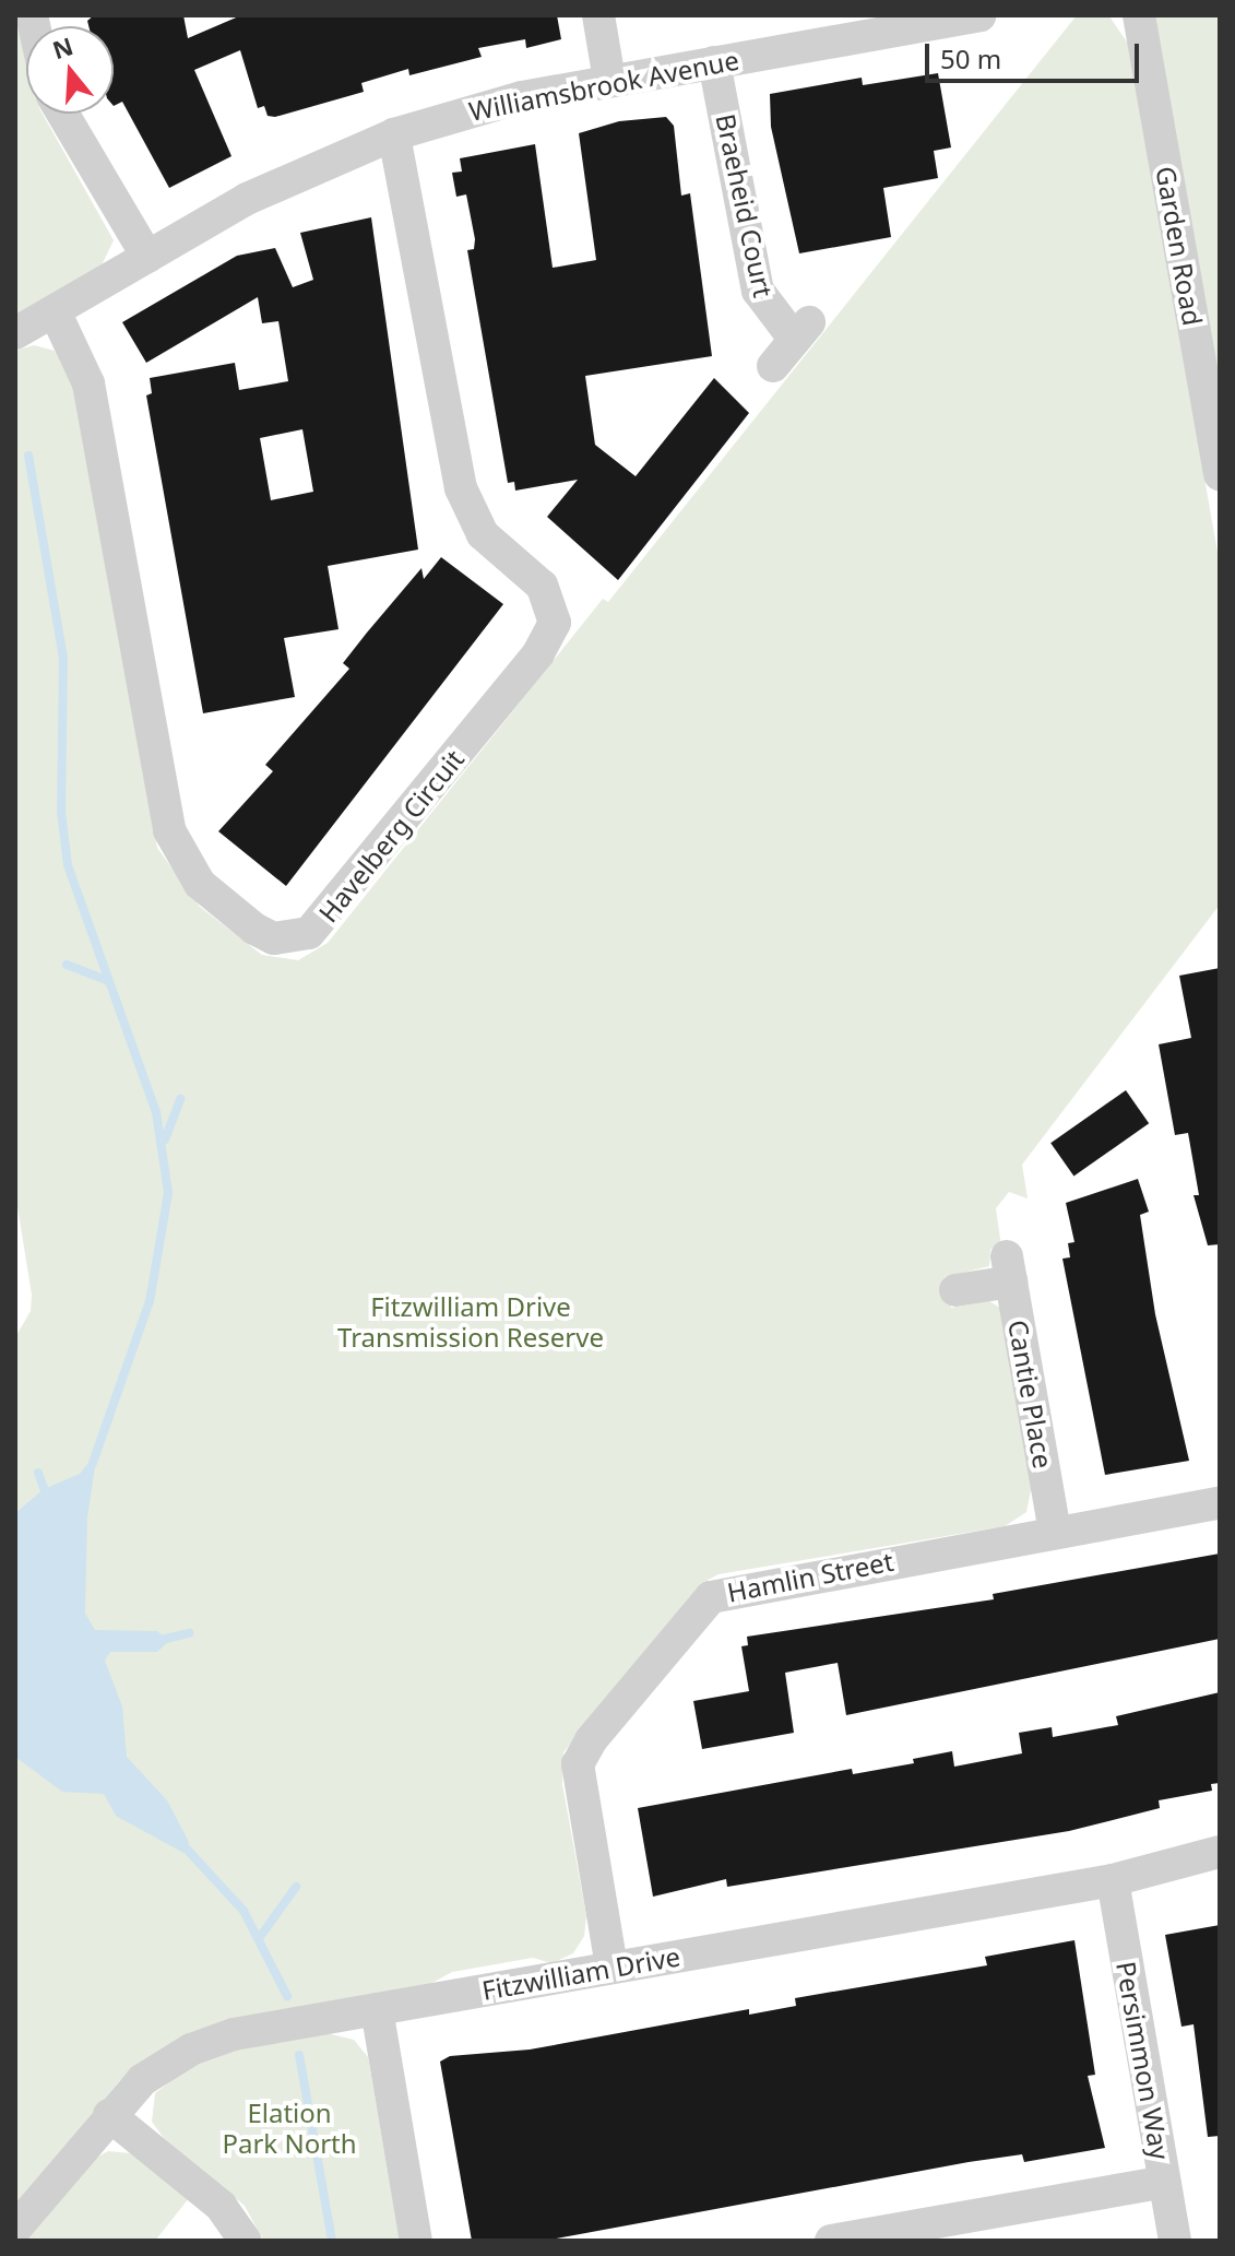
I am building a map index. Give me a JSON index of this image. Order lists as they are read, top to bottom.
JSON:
{
  "streets": {
    "street": [
      "Williamsbrook Avenue",
      "Braeheid Court",
      "Garden Road",
      "Havelberg Circuit",
      "Cantie Place",
      "Hamlin Street",
      "Fitzwilliam Drive",
      "Persimmon Way"
    ]
  },
  "crossings": [
    ["Williamsbrook Avenue", "Braeheid Court"],
    ["Williamsbrook Avenue", "Havelberg Circuit"],
    ["Cantie Place", "Hamlin Street"],
    ["Hamlin Street", "Fitzwilliam Drive"],
    ["Fitzwilliam Drive", "Persimmon Way"]
  ],
  "parks": ["Fitzwilliam Drive Transmission Reserve", "Elation Park North"],
  "scale_bar": "50 m",
  "north": "top"
}
